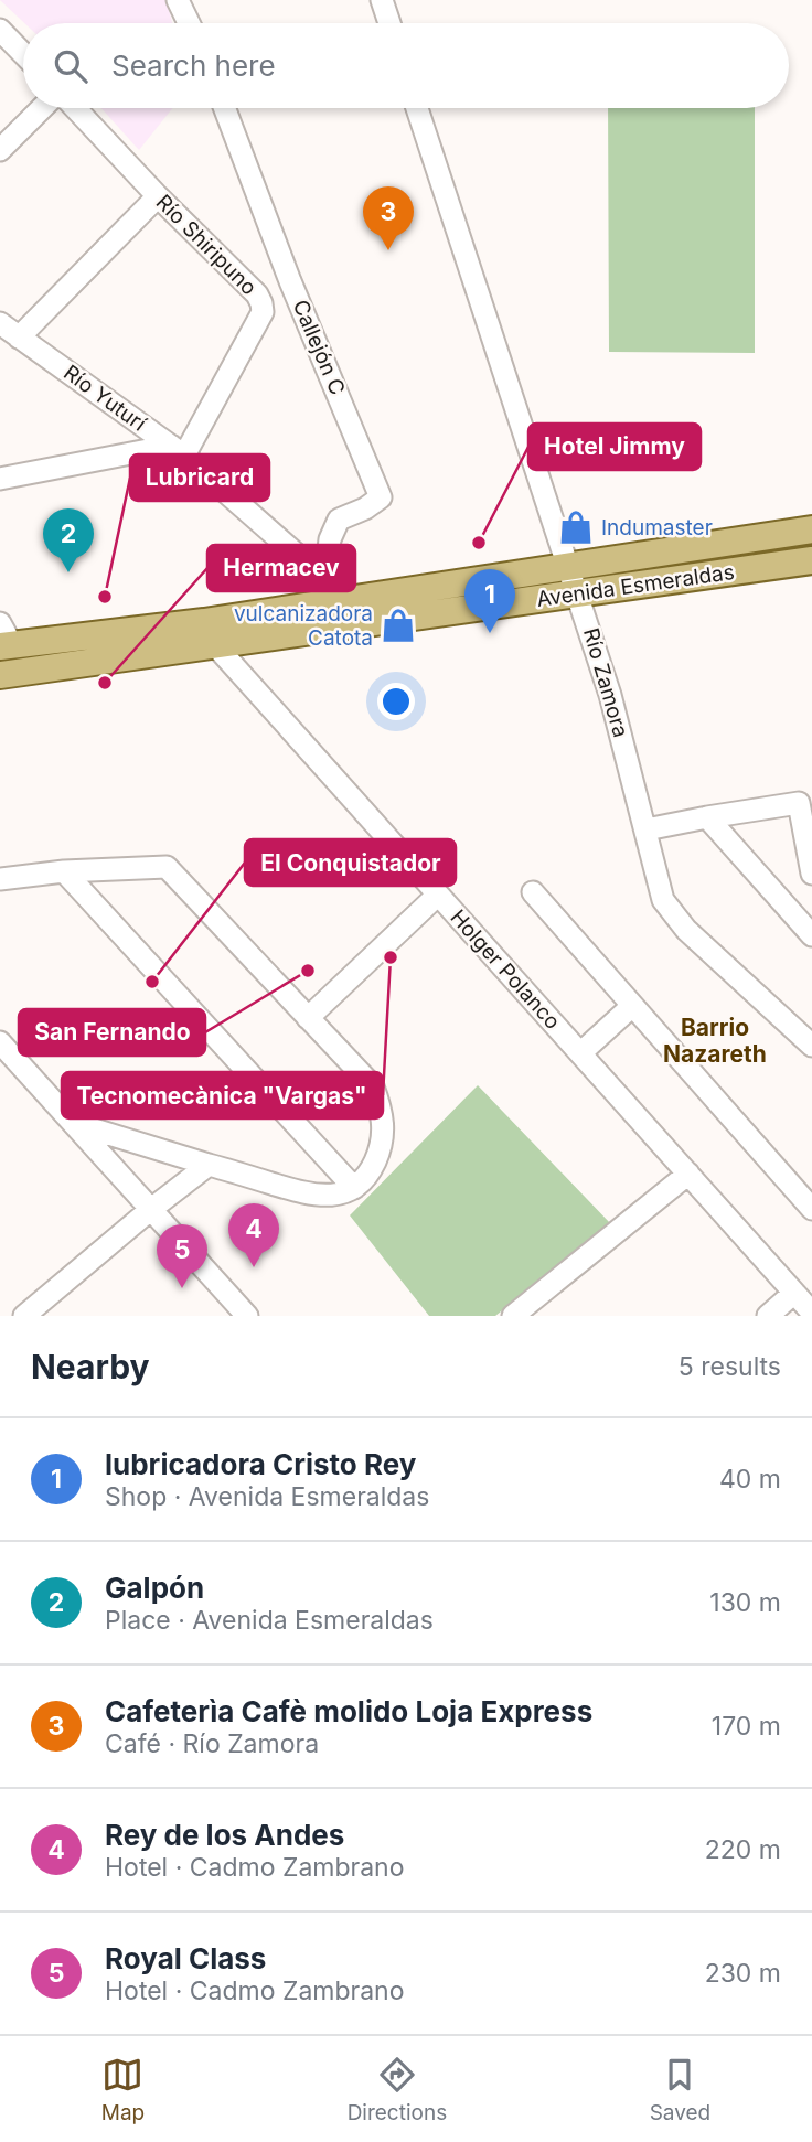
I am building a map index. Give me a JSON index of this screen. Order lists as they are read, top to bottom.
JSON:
{
  "streets": {
    "main road": ["Avenida Esmeraldas"],
    "street": [
      "Río Shiripuno",
      "Callejón C",
      "Río Yuturí",
      "Río Zamora",
      "Holger Polanco"
    ]
  },
  "crossings": [
    ["Río Shiripuno", "Río Yuturí"],
    ["Callejón C", "Río Yuturí"],
    ["Río Yuturí", "Avenida Esmeraldas"],
    ["Avenida Esmeraldas", "Río Zamora"],
    ["Avenida Esmeraldas", "Holger Polanco"]
  ],
  "districts": ["Barrio Nazareth"],
  "places": {
    "shop": ["Indumaster", "vulcanizadora Catota"],
    "other": [
      "Hotel Jimmy",
      "Lubricard",
      "Hermacev",
      "Tecnomecànica \"Vargas\"",
      "San Fernando",
      "El Conquistador"
    ]
  },
  "page": {
    "search": "Search here",
    "pins": [
      "3",
      "2",
      "1",
      "4",
      "5"
    ],
    "heading": ["Nearby", "5 results"],
    "list": [
      {
        "mark": "1",
        "name": "lubricadora Cristo Rey",
        "note": "Shop · Avenida Esmeraldas",
        "value": "40 m"
      },
      {
        "mark": "2",
        "name": "Galpón",
        "note": "Place · Avenida Esmeraldas",
        "value": "130 m"
      },
      {
        "mark": "3",
        "name": "Cafeterìa Cafè molido Loja Express",
        "note": "Café · Río Zamora",
        "value": "170 m"
      },
      {
        "mark": "4",
        "name": "Rey de los Andes",
        "note": "Hotel · Cadmo Zambrano",
        "value": "220 m"
      },
      {
        "mark": "5",
        "name": "Royal Class",
        "note": "Hotel · Cadmo Zambrano",
        "value": "230 m"
      }
    ],
    "nav": ["Map", "Directions", "Saved"]
  }
}
